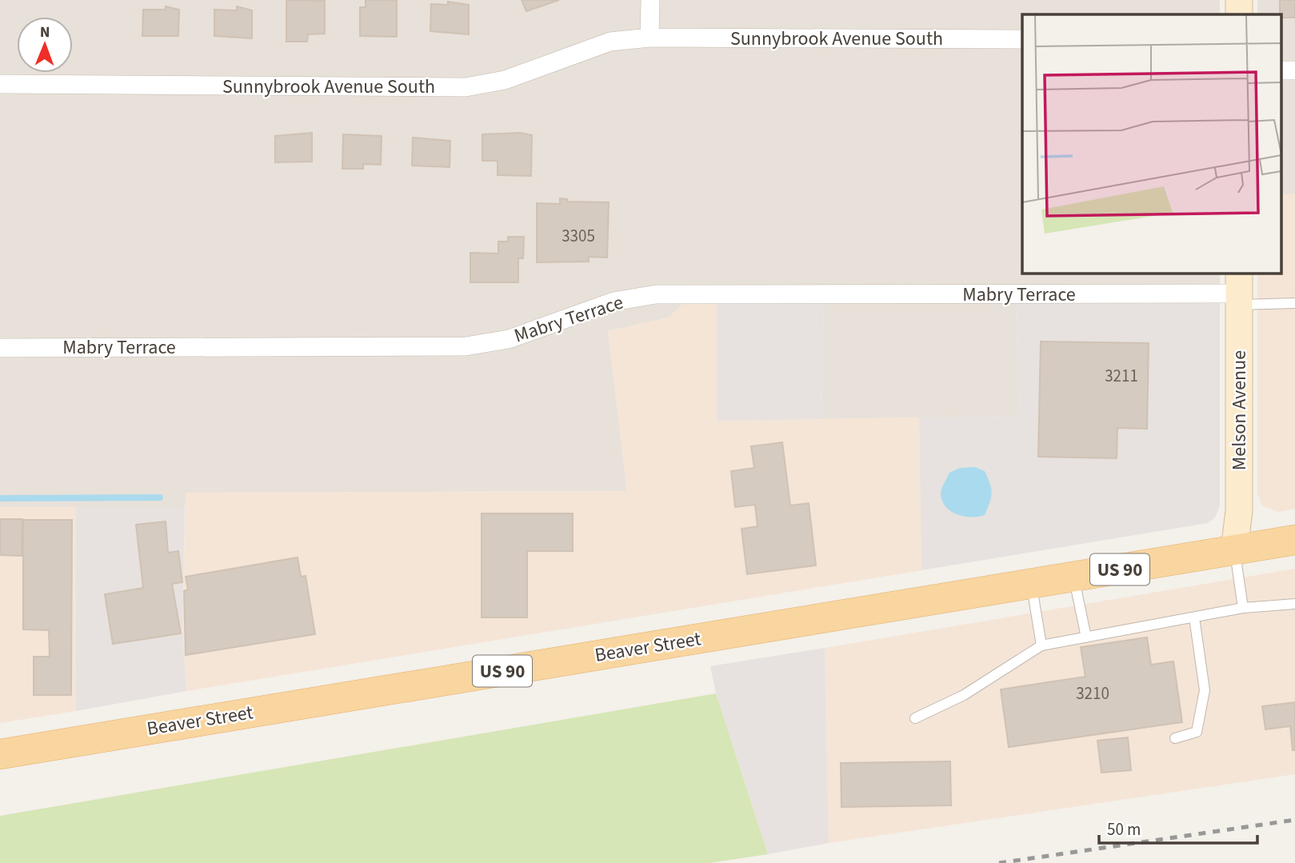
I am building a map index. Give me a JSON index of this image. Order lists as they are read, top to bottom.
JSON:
{
  "streets": {
    "main road": ["US 90", "Beaver Street"],
    "street": ["Sunnybrook Avenue South", "Mabry Terrace", "Melson Avenue"]
  },
  "crossings": [
    ["Mabry Terrace", "Melson Avenue"],
    ["Melson Avenue", "Beaver Street"]
  ],
  "house_numbers": ["3305", "3211", "3210"],
  "scale_bar": "50 m",
  "north": "top"
}
